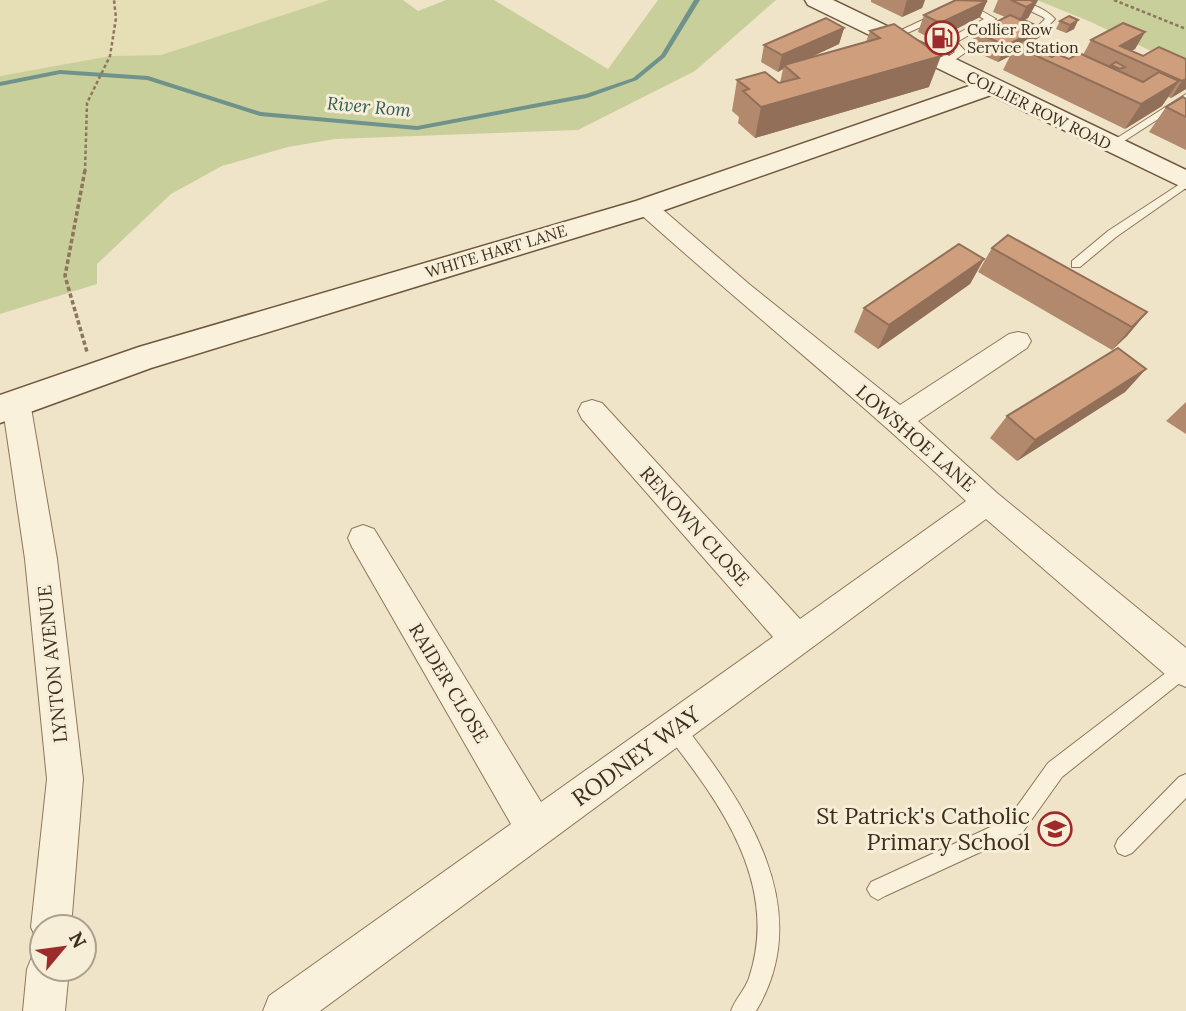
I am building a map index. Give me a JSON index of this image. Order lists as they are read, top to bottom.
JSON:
{
  "streets": {
    "street": [
      "COLLIER ROW ROAD",
      "WHITE HART LANE",
      "LOWSHOE LANE",
      "RENOWN CLOSE",
      "LYNTON AVENUE",
      "RAIDER CLOSE",
      "RODNEY WAY"
    ]
  },
  "crossings": [
    ["COLLIER ROW ROAD", "WHITE HART LANE"],
    ["WHITE HART LANE", "LOWSHOE LANE"],
    ["WHITE HART LANE", "LYNTON AVENUE"],
    ["LOWSHOE LANE", "RODNEY WAY"],
    ["RENOWN CLOSE", "RODNEY WAY"],
    ["RAIDER CLOSE", "RODNEY WAY"]
  ],
  "water": ["River Rom"],
  "places": {
    "fuel station": ["Collier Row Service Station"],
    "school or university": ["St Patrick's Catholic Primary School"]
  },
  "north": "top right"
}
